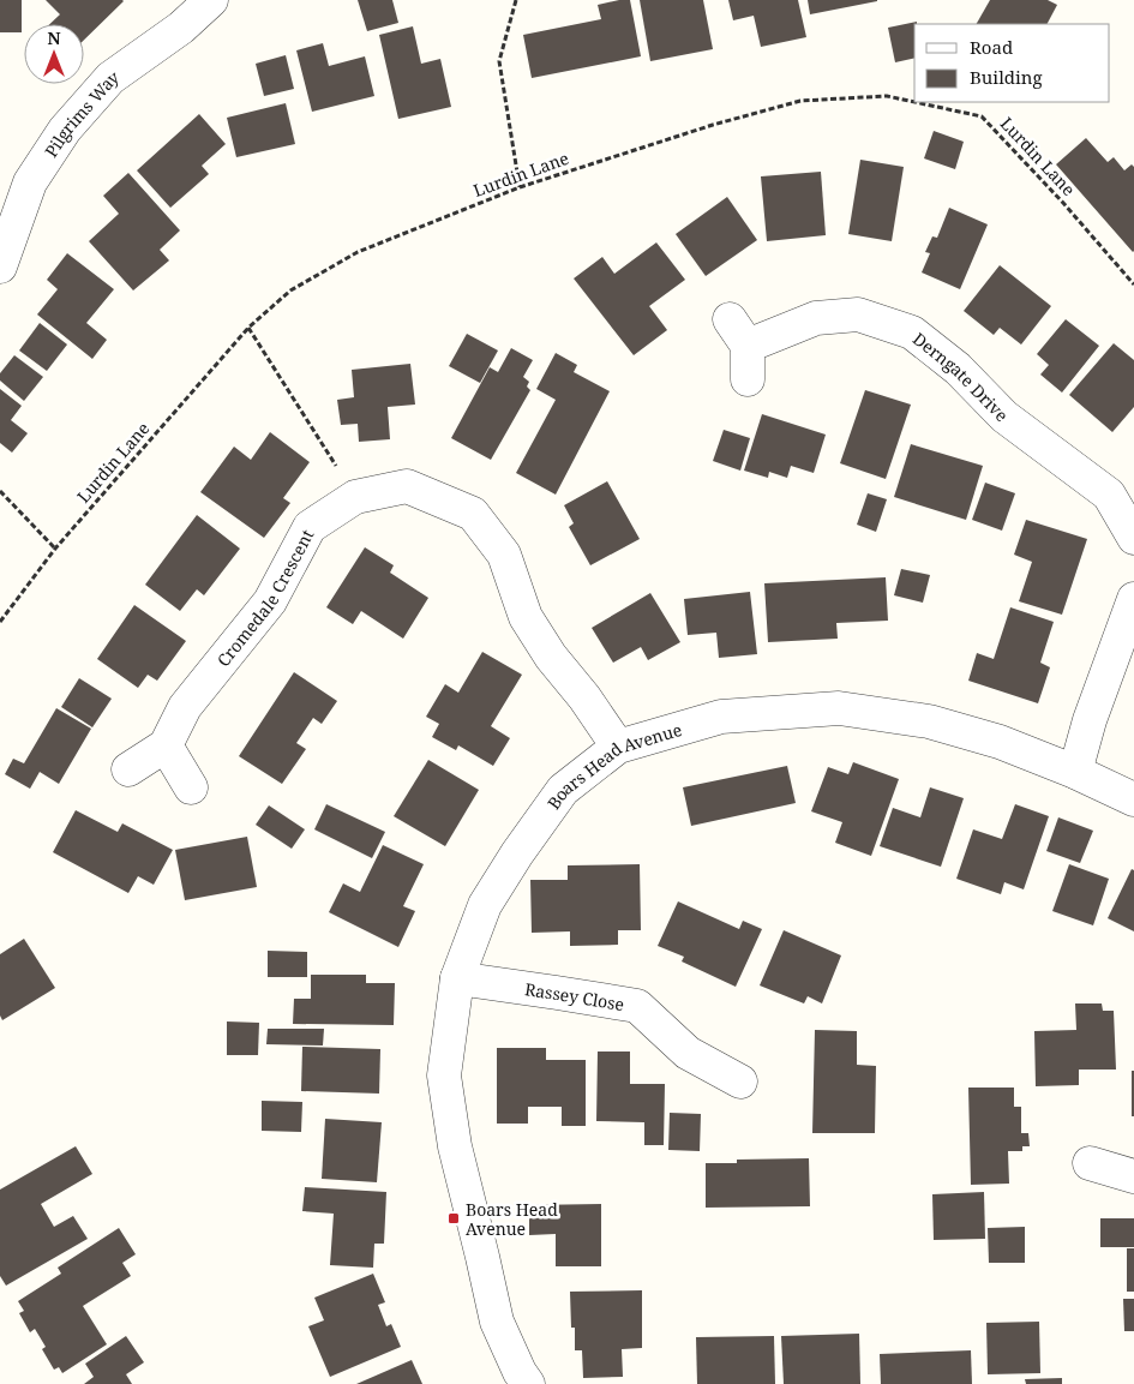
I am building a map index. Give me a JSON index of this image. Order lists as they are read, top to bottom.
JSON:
{
  "streets": {
    "street": [
      "Pilgrims Way",
      "Derngate Drive",
      "Cromedale Crescent",
      "Boars Head Avenue",
      "Rassey Close"
    ],
    "path": ["Lurdin Lane"]
  },
  "crossings": [
    ["Cromedale Crescent", "Boars Head Avenue"],
    ["Boars Head Avenue", "Rassey Close"]
  ],
  "places": {
    "transit": ["Boars Head Avenue"]
  },
  "legend": ["Road", "Building"],
  "north": "top"
}
